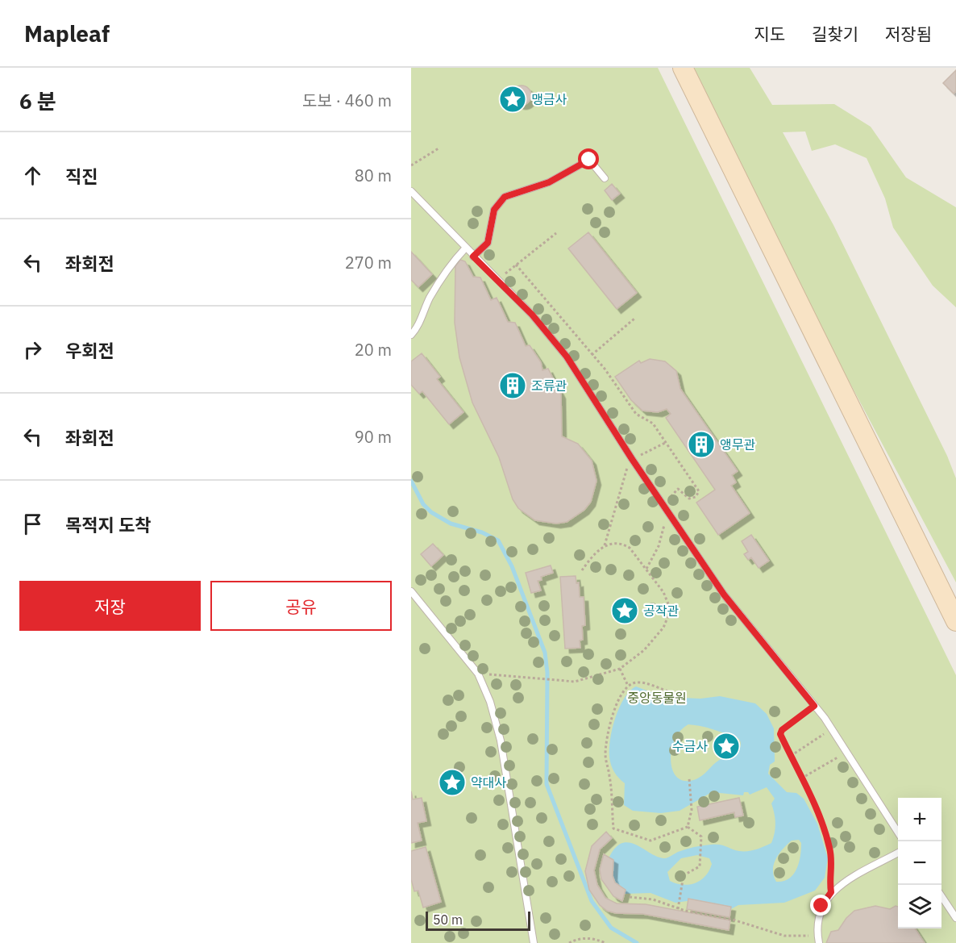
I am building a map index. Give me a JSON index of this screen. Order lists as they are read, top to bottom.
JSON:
{
  "parks": ["중앙동물원"],
  "places": {
    "place": [
      "맹금사",
      "공작관",
      "수금사",
      "약대사"
    ],
    "building": ["조류관", "앵무관"]
  },
  "scale_bar": "50 m",
  "page": {
    "header": "Mapleaf",
    "nav": ["지도", "길찾기", "저장됨"],
    "heading": ["6 분", "도보 · 460 m"],
    "list": [
      ["직진", "80 m"],
      ["좌회전", "270 m"],
      ["우회전", "20 m"],
      ["좌회전", "90 m"],
      "목적지 도착"
    ],
    "buttons": ["저장", "공유"],
    "map_buttons": ["+", "−"],
    "scale": "50 m"
  }
}
